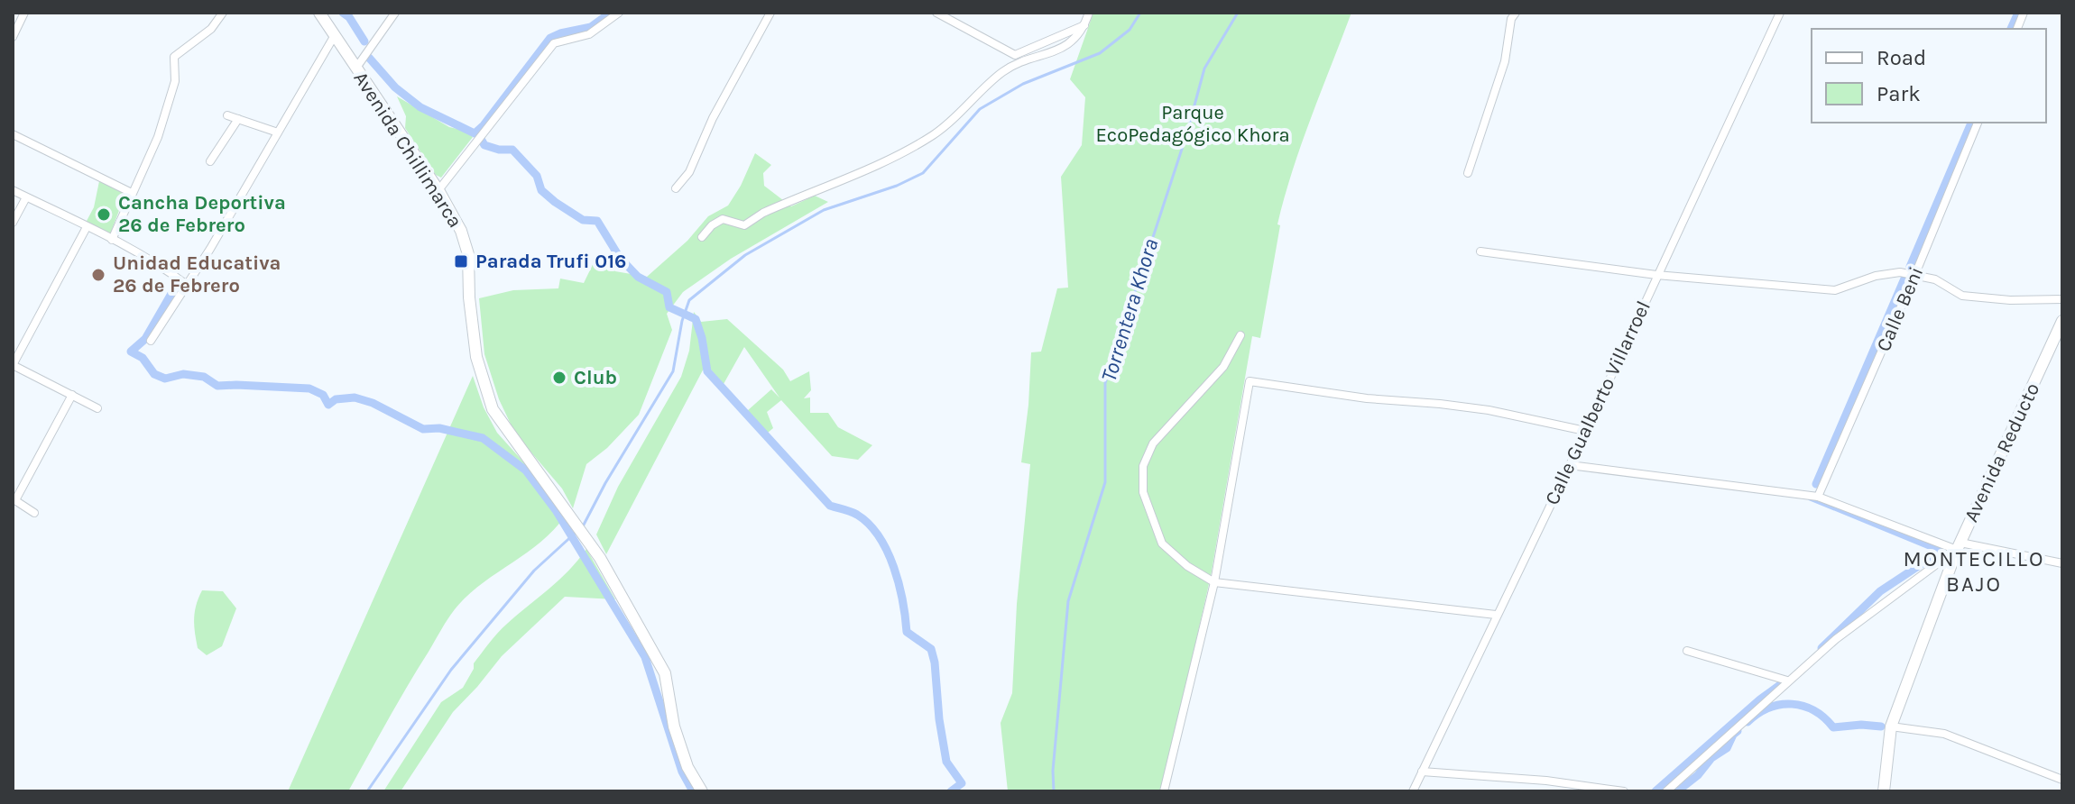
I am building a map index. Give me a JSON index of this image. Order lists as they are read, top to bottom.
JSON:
{
  "streets": {
    "street": [
      "Avenida Chillimarca",
      "Calle Beni",
      "Calle Gualberto Villarroel",
      "Avenida Reducto"
    ]
  },
  "districts": ["MONTECILLO BAJO"],
  "water": ["Torrentera Khora"],
  "parks": ["Parque EcoPedagógico Khora"],
  "places": {
    "other": ["Cancha Deportiva 26 de Febrero", "Unidad Educativa 26 de Febrero", "Club"],
    "transit": ["Parada Trufi 016"]
  },
  "legend": ["Road", "Park"]
}
